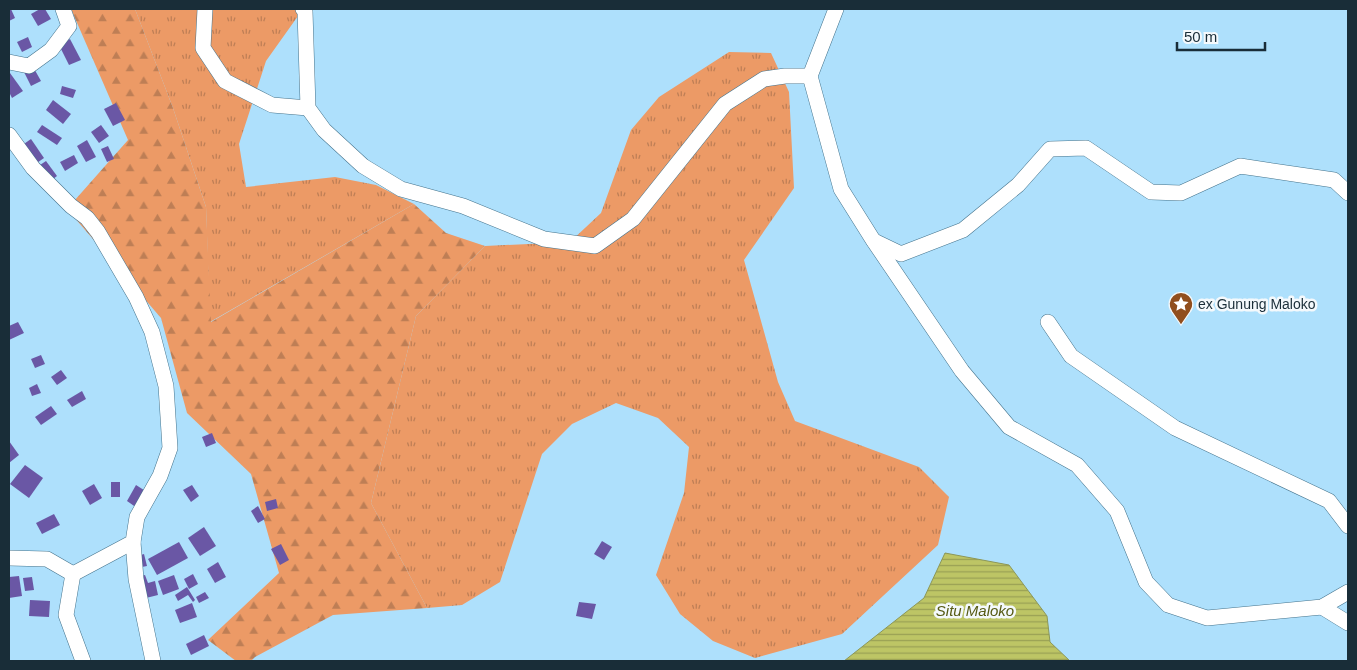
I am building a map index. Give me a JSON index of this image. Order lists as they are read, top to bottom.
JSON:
{
  "water": ["Situ Maloko"],
  "places": {
    "place": ["ex Gunung Maloko"]
  },
  "scale_bar": "50 m"
}
